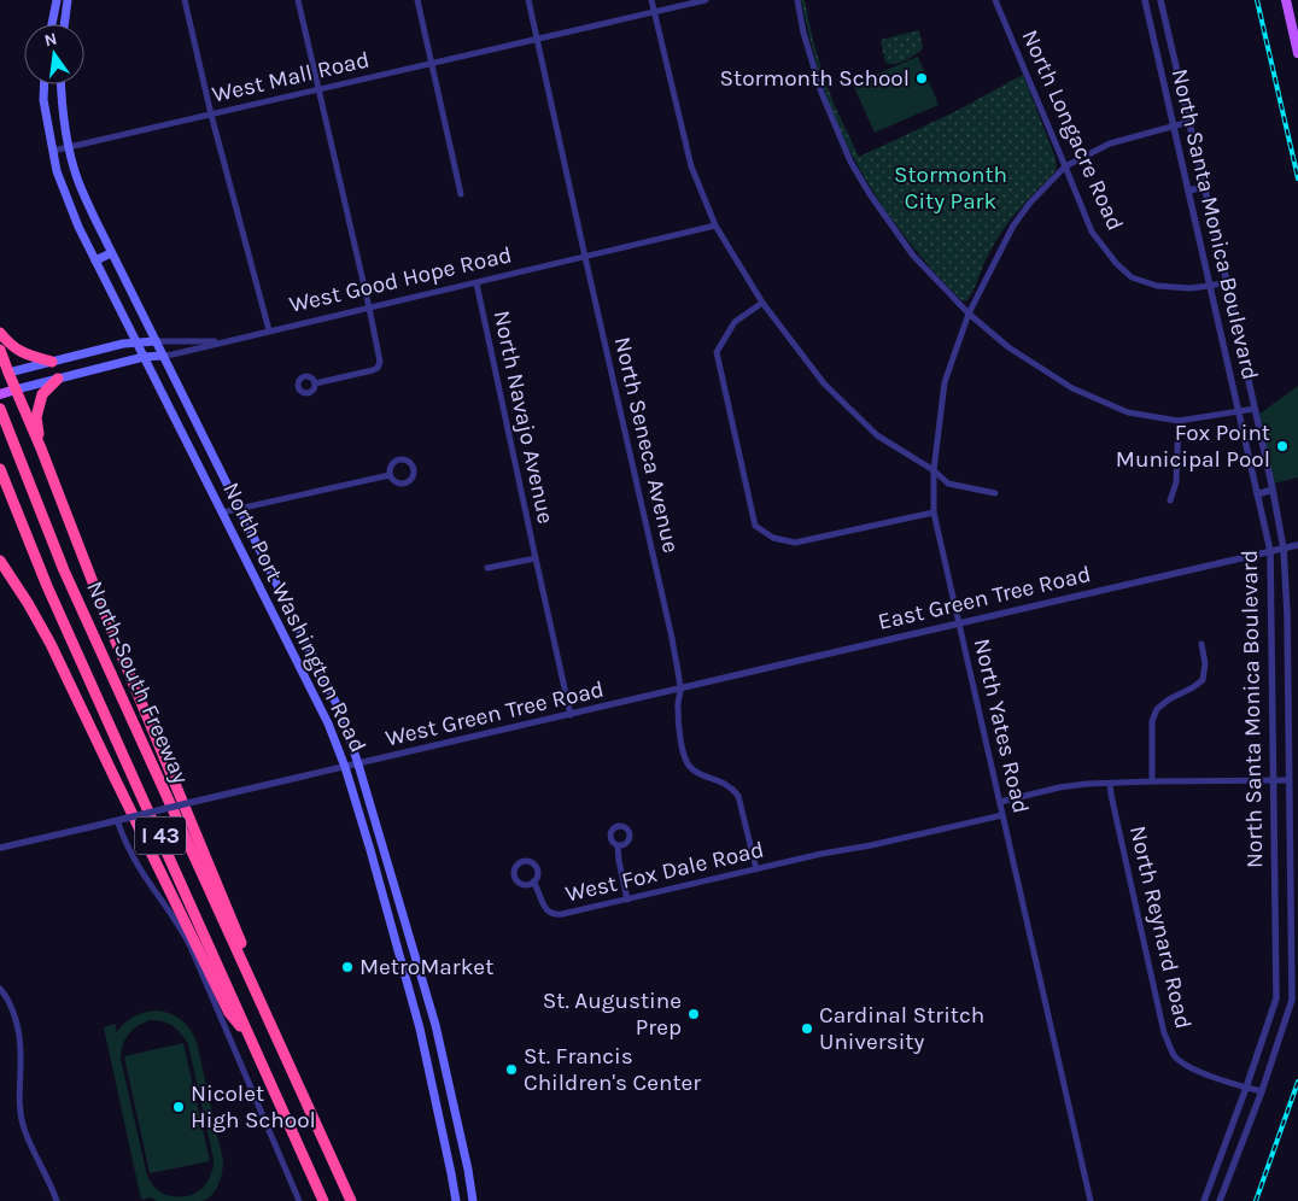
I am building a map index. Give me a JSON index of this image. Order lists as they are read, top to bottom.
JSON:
{
  "streets": {
    "highway": ["North-South Freeway", "I 43"],
    "main road": ["West Good Hope Road", "North Port Washington Road"],
    "street": [
      "West Mall Road",
      "North Longacre Road",
      "North Santa Monica Boulevard",
      "North Navajo Avenue",
      "North Seneca Avenue",
      "East Green Tree Road",
      "West Green Tree Road",
      "North Yates Road",
      "West Fox Dale Road",
      "North Reynard Road"
    ]
  },
  "crossings": [
    ["West Mall Road", "North Seneca Avenue"],
    ["West Mall Road", "North Port Washington Road"],
    ["North Longacre Road", "North Santa Monica Boulevard"],
    ["North Longacre Road", "North Yates Road"],
    ["North Santa Monica Boulevard", "East Green Tree Road"],
    ["North Santa Monica Boulevard", "North Yates Road"],
    ["North Santa Monica Boulevard", "North Reynard Road"],
    ["West Good Hope Road", "North Navajo Avenue"],
    ["West Good Hope Road", "North Seneca Avenue"],
    ["West Good Hope Road", "North Port Washington Road"],
    ["North Navajo Avenue", "West Green Tree Road"],
    ["North Seneca Avenue", "East Green Tree Road"],
    ["North Seneca Avenue", "West Green Tree Road"],
    ["North Seneca Avenue", "West Fox Dale Road"],
    ["East Green Tree Road", "West Green Tree Road"],
    ["East Green Tree Road", "North Yates Road"],
    ["North Port Washington Road", "West Green Tree Road"],
    ["North Yates Road", "West Fox Dale Road"]
  ],
  "parks": ["Stormonth City Park"],
  "places": [
    "Stormonth School",
    "Fox Point Municipal Pool",
    "MetroMarket",
    "St. Augustine Prep",
    "Cardinal Stritch University",
    "St. Francis Children's Center",
    "Nicolet High School"
  ],
  "north": "top"
}
